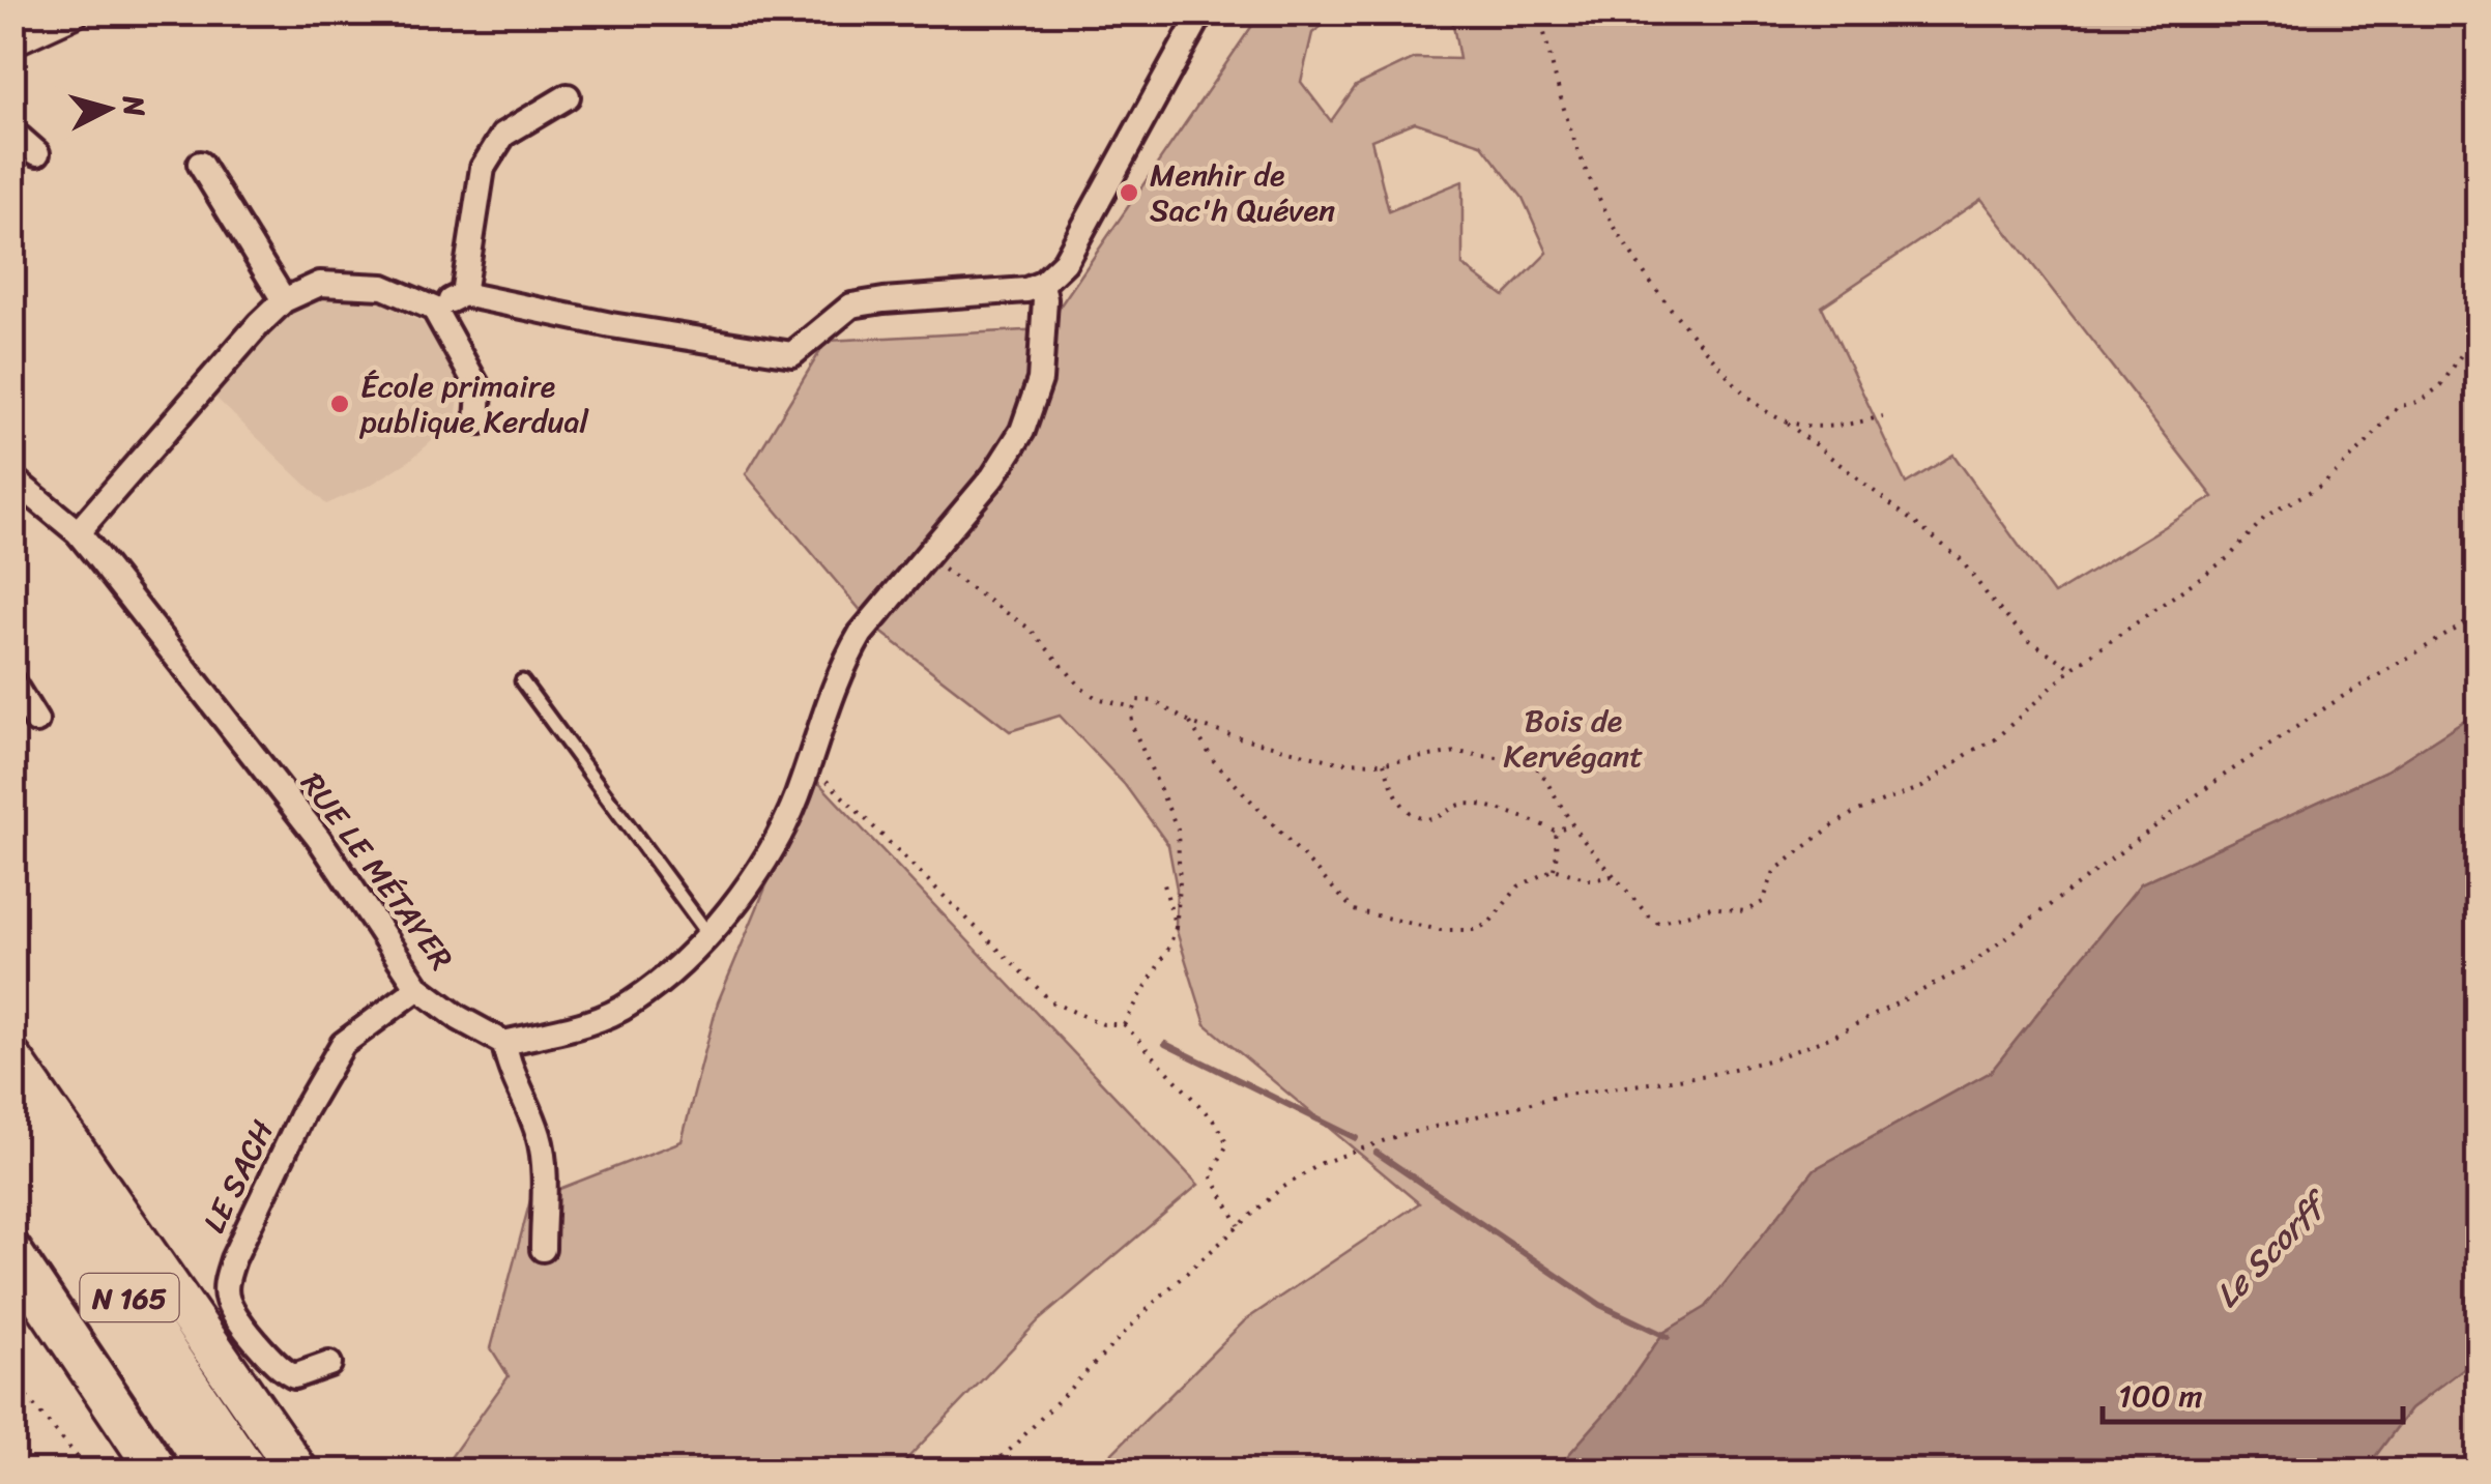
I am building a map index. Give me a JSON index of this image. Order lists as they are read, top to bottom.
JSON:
{
  "streets": {
    "highway": ["N 165"],
    "street": ["RUE LE MÉTAYER", "LE SACH"]
  },
  "crossings": [
    ["RUE LE MÉTAYER", "LE SACH"]
  ],
  "water": ["Le Scorff"],
  "parks": ["Bois de Kervégant"],
  "places": ["Menhir de Sac'h Quéven", "École primaire publique Kerdual"],
  "scale_bar": "100 m",
  "north": "right"
}
